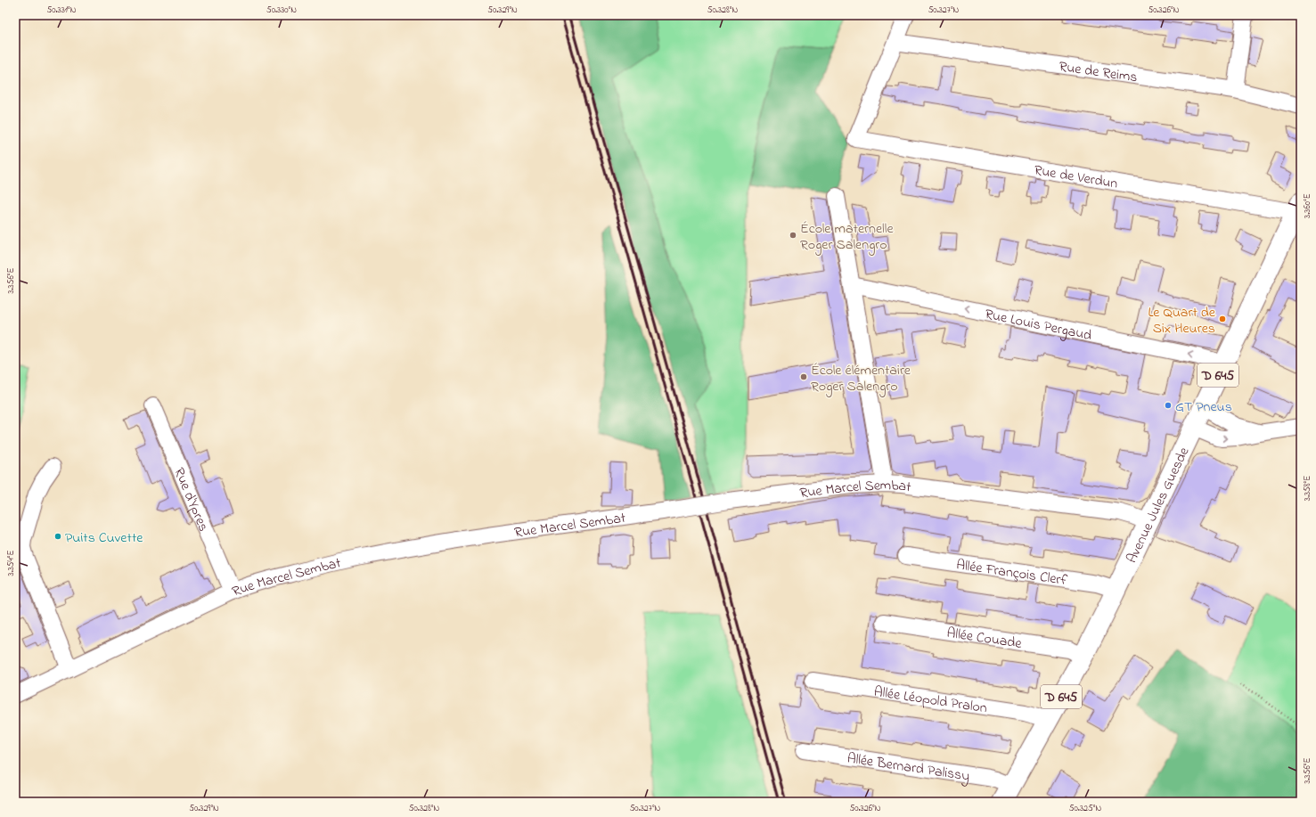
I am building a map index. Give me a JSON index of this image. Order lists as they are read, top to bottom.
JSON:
{
  "streets": {
    "main road": ["D 645", "Avenue Jules Guesde"],
    "street": [
      "Rue de Reims",
      "Rue de Verdun",
      "Rue Louis Pergaud",
      "Rue Marcel Sembat",
      "Rue d'Ypres",
      "Allée François Clerf",
      "Allée Couade",
      "Allée Léopold Pralon",
      "Allée Bernard Palissy"
    ]
  },
  "crossings": [
    ["Rue de Reims", "Rue de Verdun"],
    ["Rue de Verdun", "Avenue Jules Guesde"],
    ["Rue Louis Pergaud", "Avenue Jules Guesde"],
    ["Rue Marcel Sembat", "Rue d'Ypres"],
    ["Rue Marcel Sembat", "Avenue Jules Guesde"],
    ["Avenue Jules Guesde", "Allée François Clerf"],
    ["Avenue Jules Guesde", "Allée Couade"],
    ["Avenue Jules Guesde", "Allée Léopold Pralon"],
    ["Avenue Jules Guesde", "Allée Bernard Palissy"]
  ],
  "one_way": ["Rue Louis Pergaud"],
  "places": [
    "École maternelle Roger Salengro",
    "Le Quart de Six Heures",
    "École élémentaire Roger Salengro",
    "GT Pneus",
    "Puits Cuvette"
  ],
  "coordinates": [
    "50.331°N",
    "50.330°N",
    "50.329°N",
    "50.328°N",
    "50.327°N",
    "50.326°N",
    "3.360°E",
    "3.356°E",
    "3.358°E",
    "3.354°E",
    "50.325°N"
  ]
}
